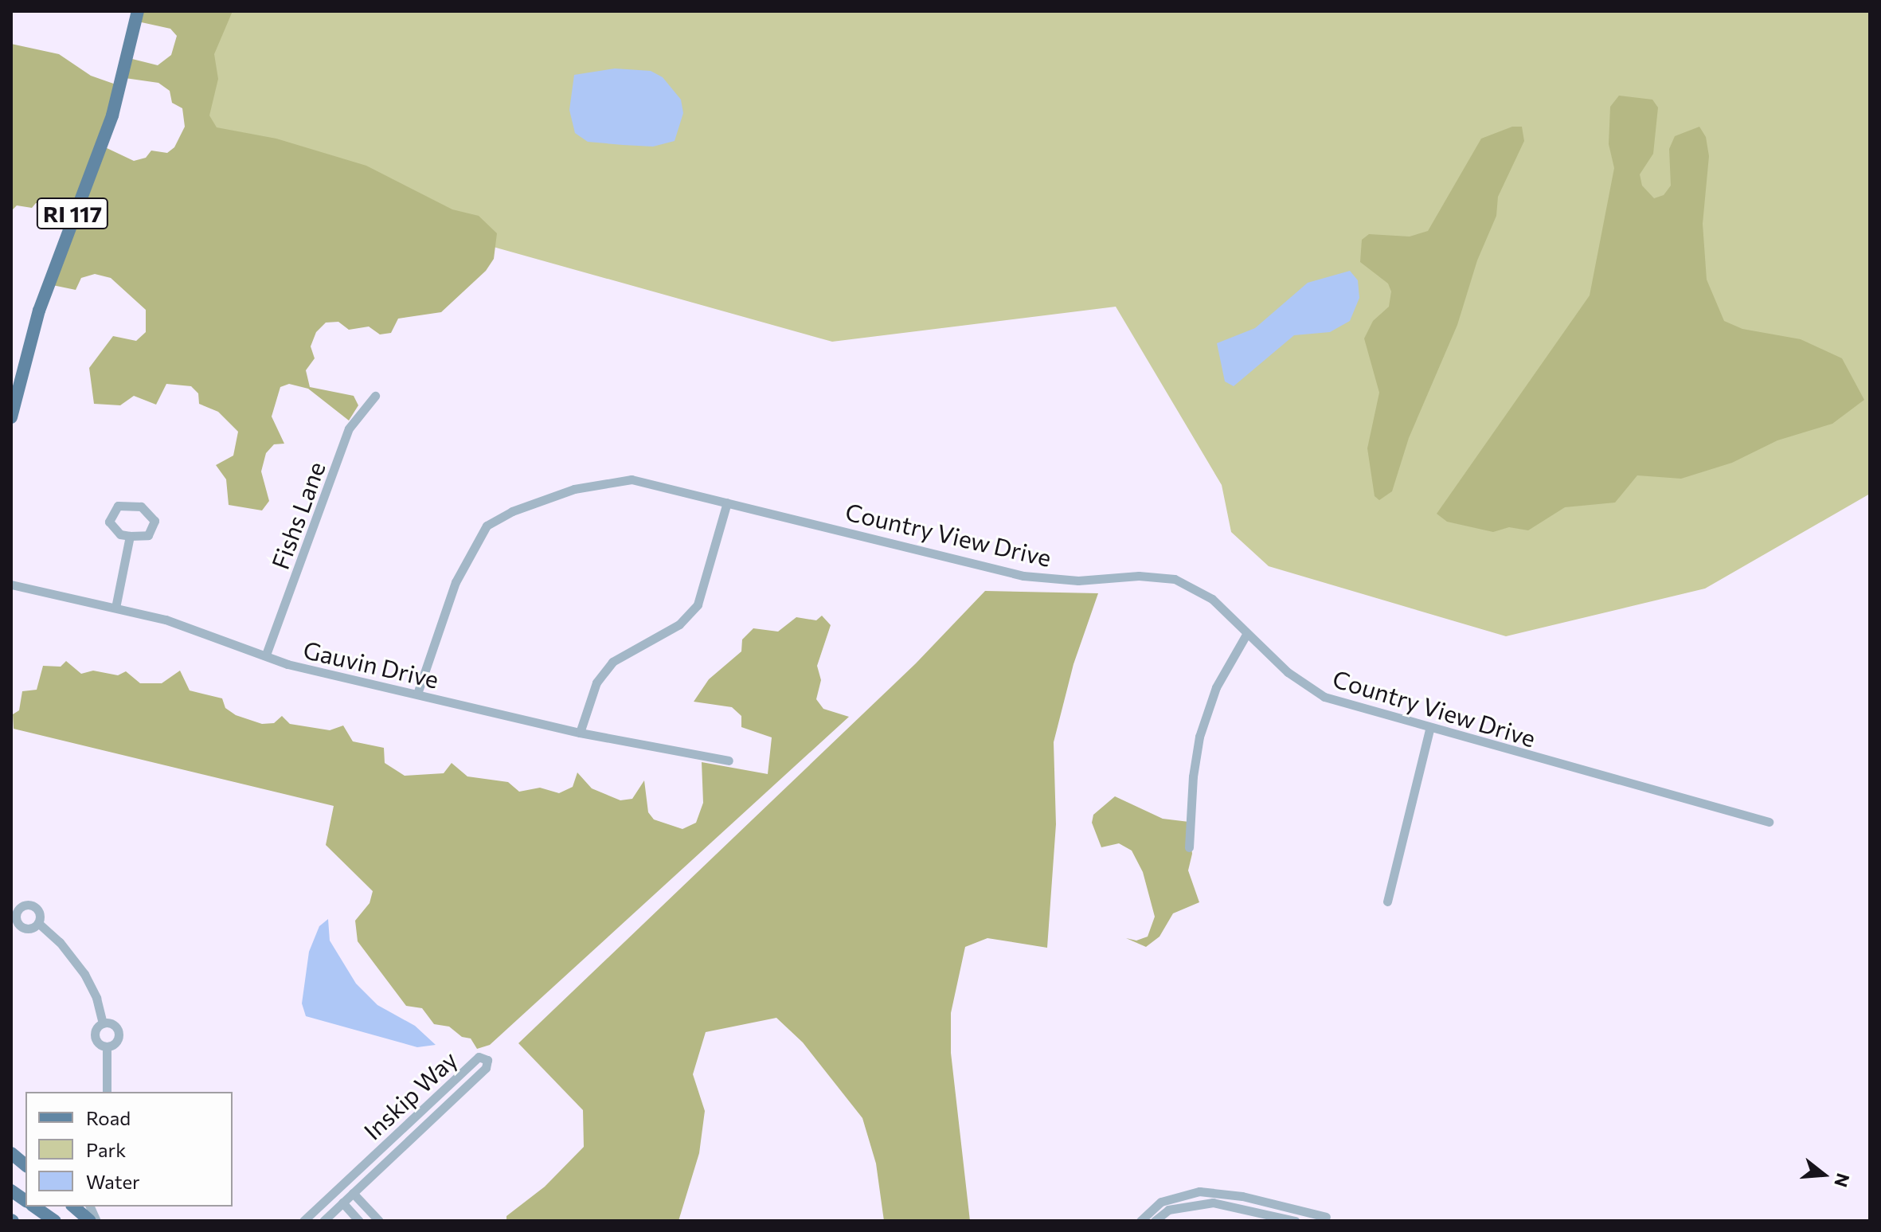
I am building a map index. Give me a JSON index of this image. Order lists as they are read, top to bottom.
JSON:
{
  "streets": {
    "main road": ["RI 117"],
    "street": [
      "Fishs Lane",
      "Country View Drive",
      "Gauvin Drive",
      "Inskip Way"
    ]
  },
  "crossings": [
    ["Fishs Lane", "Gauvin Drive"],
    ["Country View Drive", "Gauvin Drive"]
  ],
  "legend": ["Road", "Park", "Water"],
  "north": "right"
}
